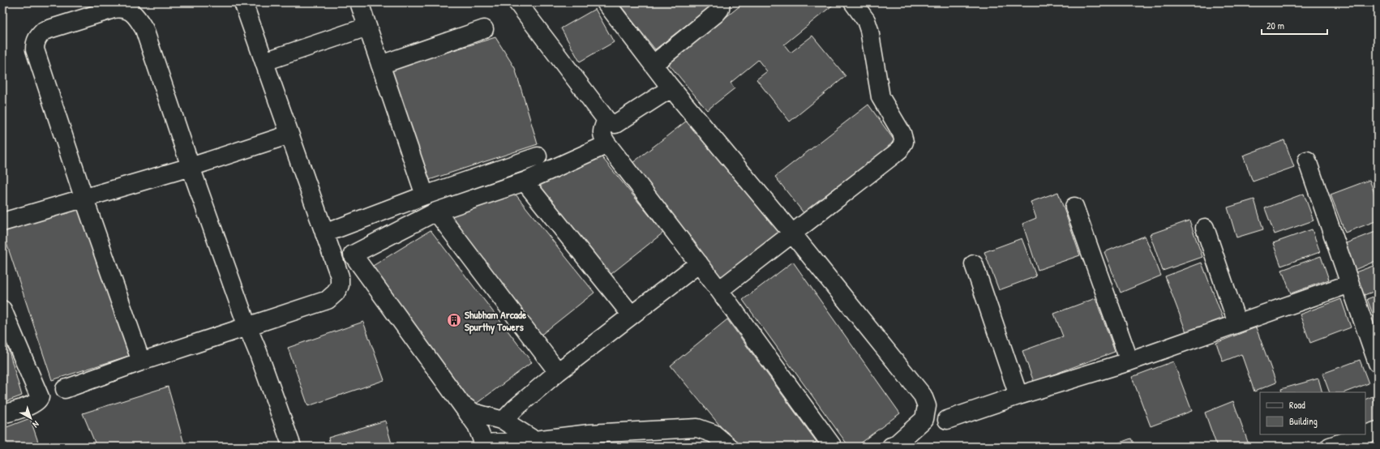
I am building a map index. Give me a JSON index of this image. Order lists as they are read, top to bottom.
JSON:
{
  "places": {
    "building": ["Shubham Arcade Spurthy Towers"]
  },
  "legend": ["Road", "Building"],
  "scale_bar": "20 m",
  "north": "bottom right"
}
